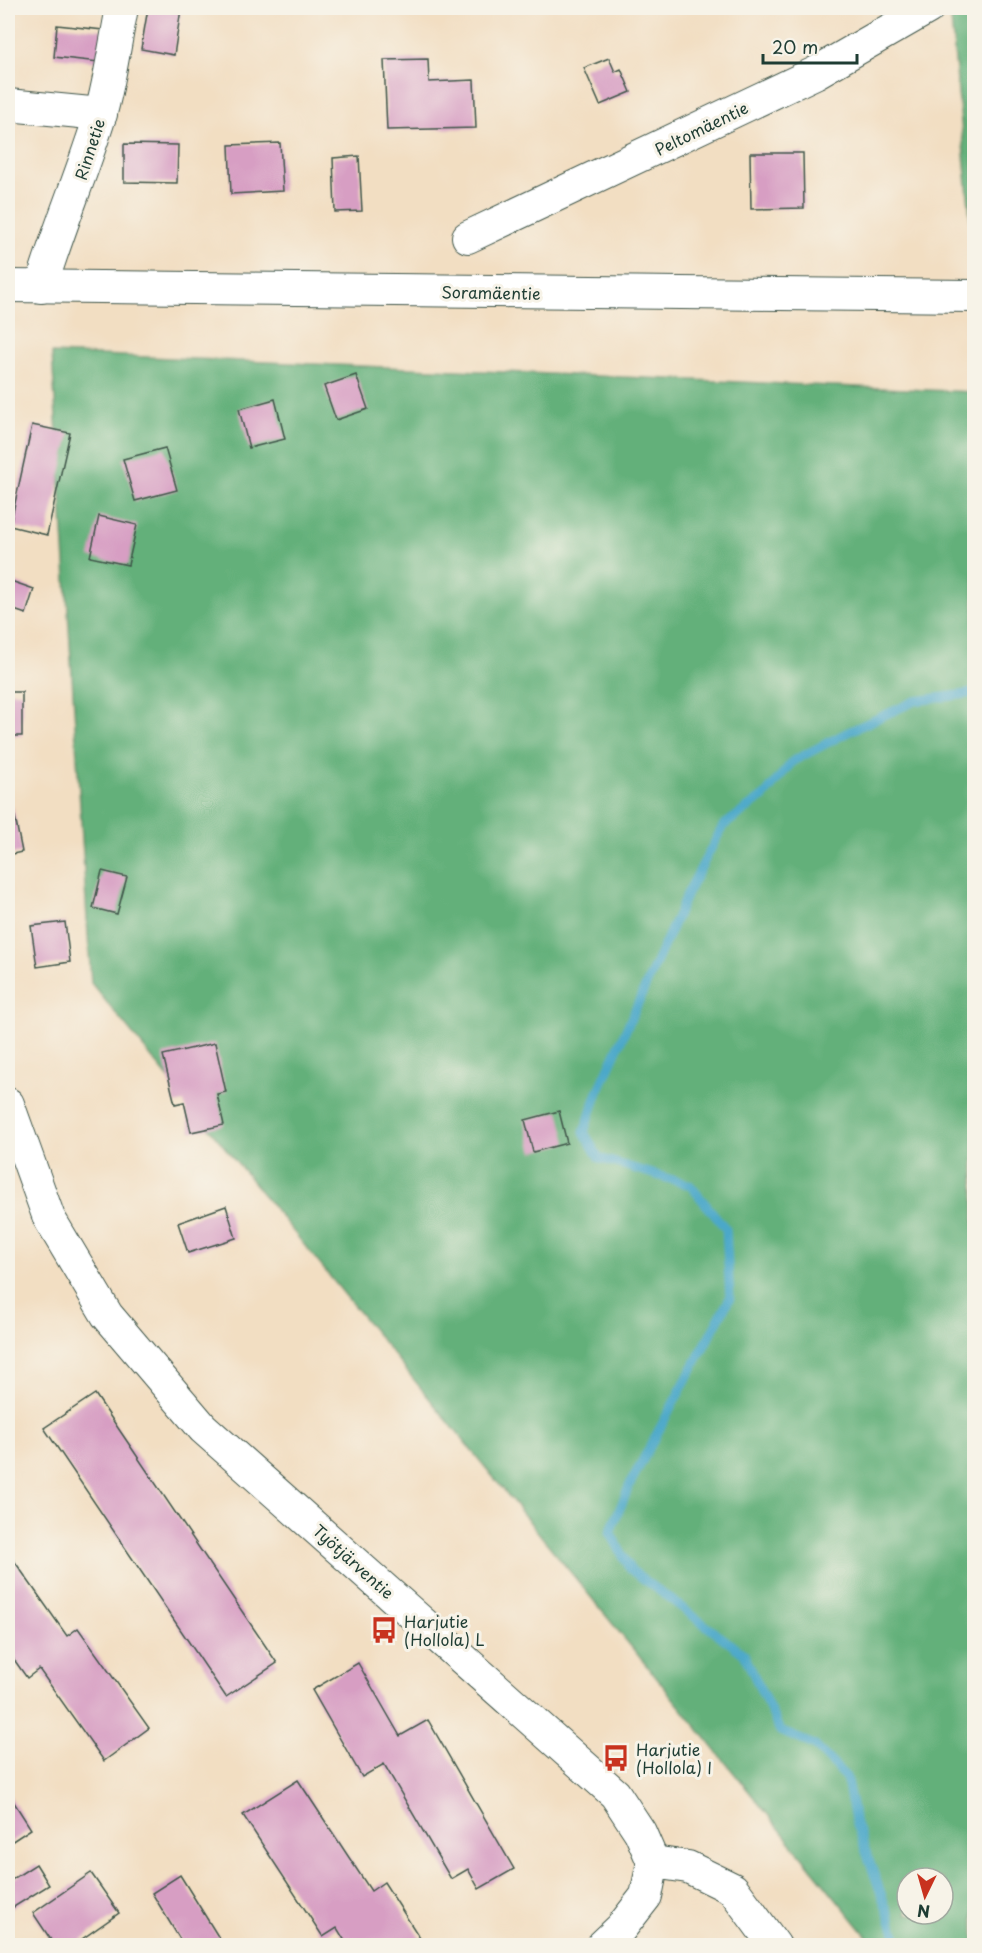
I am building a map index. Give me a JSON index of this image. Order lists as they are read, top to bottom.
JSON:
{
  "streets": {
    "street": [
      "Peltomäentie",
      "Rinnetie",
      "Soramäentie",
      "Työtjärventie"
    ]
  },
  "crossings": [
    ["Rinnetie", "Soramäentie"]
  ],
  "places": {
    "bus stop": ["Harjutie (Hollola) L", "Harjutie (Hollola) I"]
  },
  "scale_bar": "20 m",
  "north": "bottom"
}
